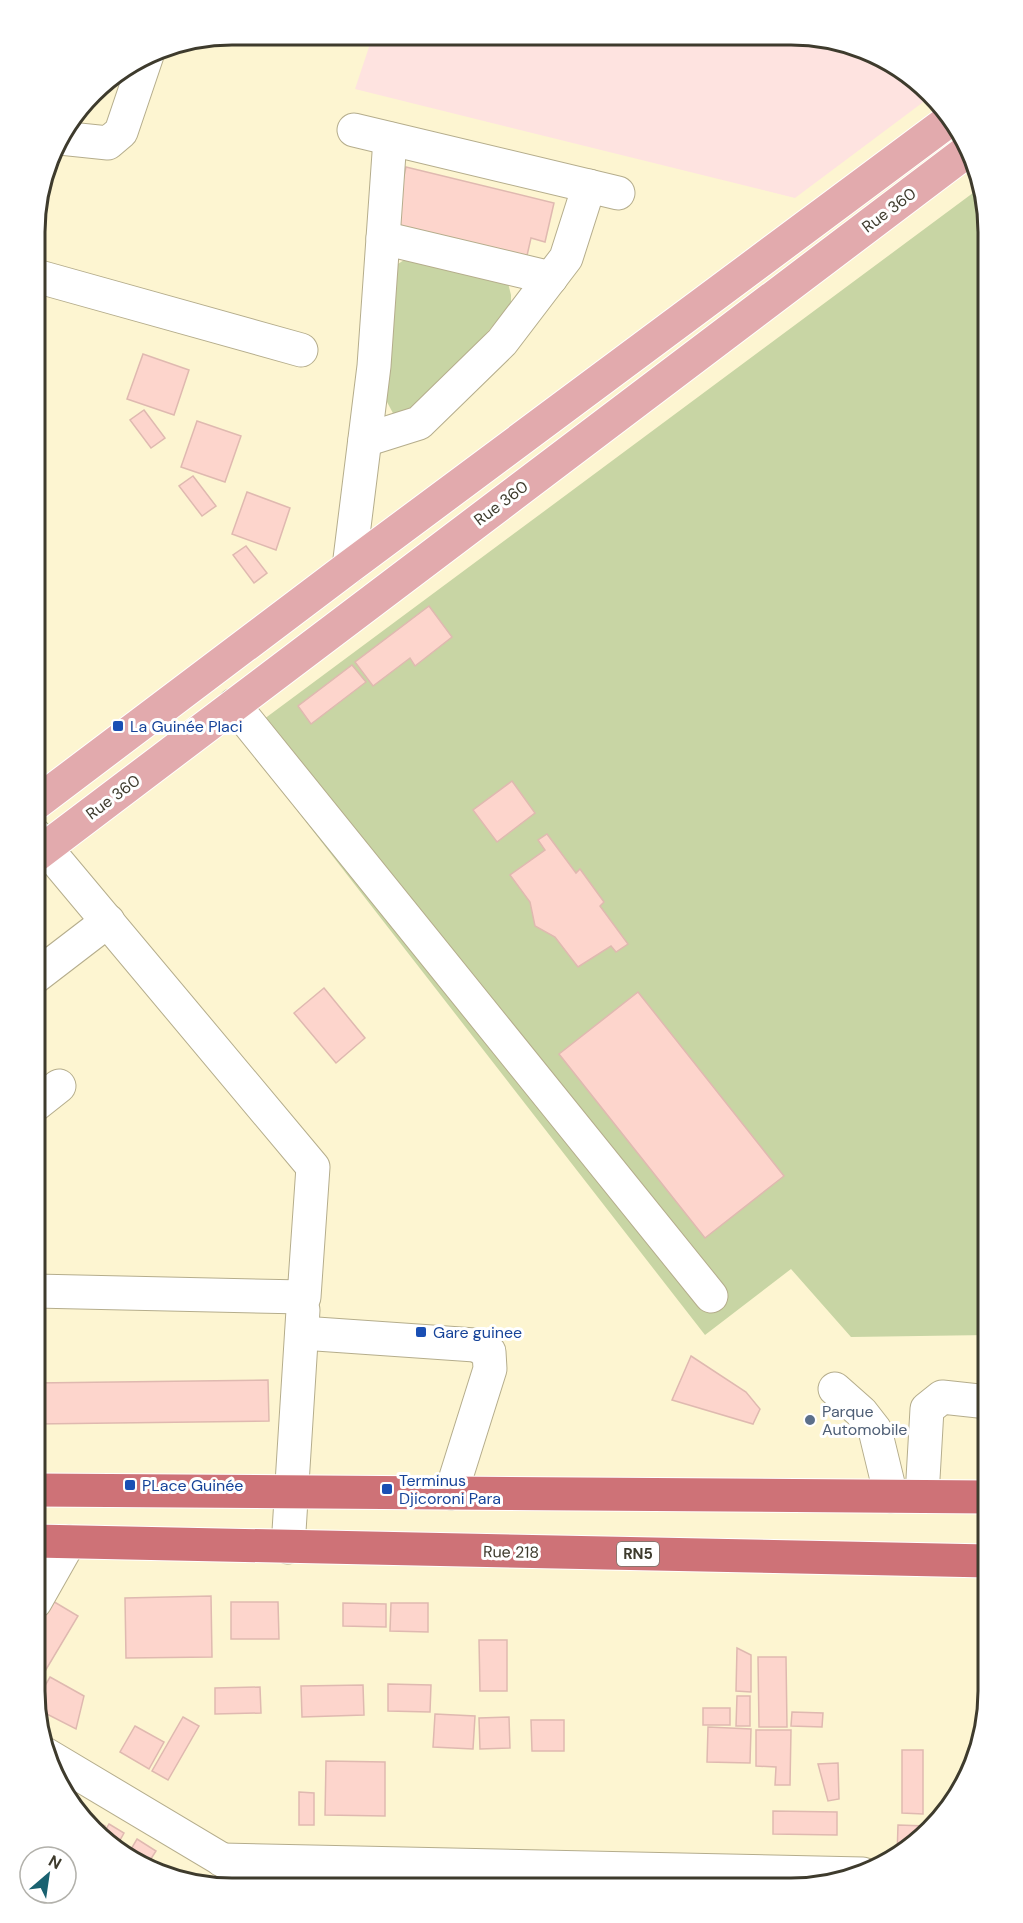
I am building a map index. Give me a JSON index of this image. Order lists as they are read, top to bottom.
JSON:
{
  "streets": {
    "highway": ["Rue 218", "RN5"],
    "main road": ["Rue 360"]
  },
  "places": {
    "transit": [
      "La Guinée Placi",
      "Gare guinee",
      "PLace Guinée",
      "Terminus Djicoroni Para"
    ],
    "other": ["Parque Automobile"]
  },
  "north": "top right"
}
